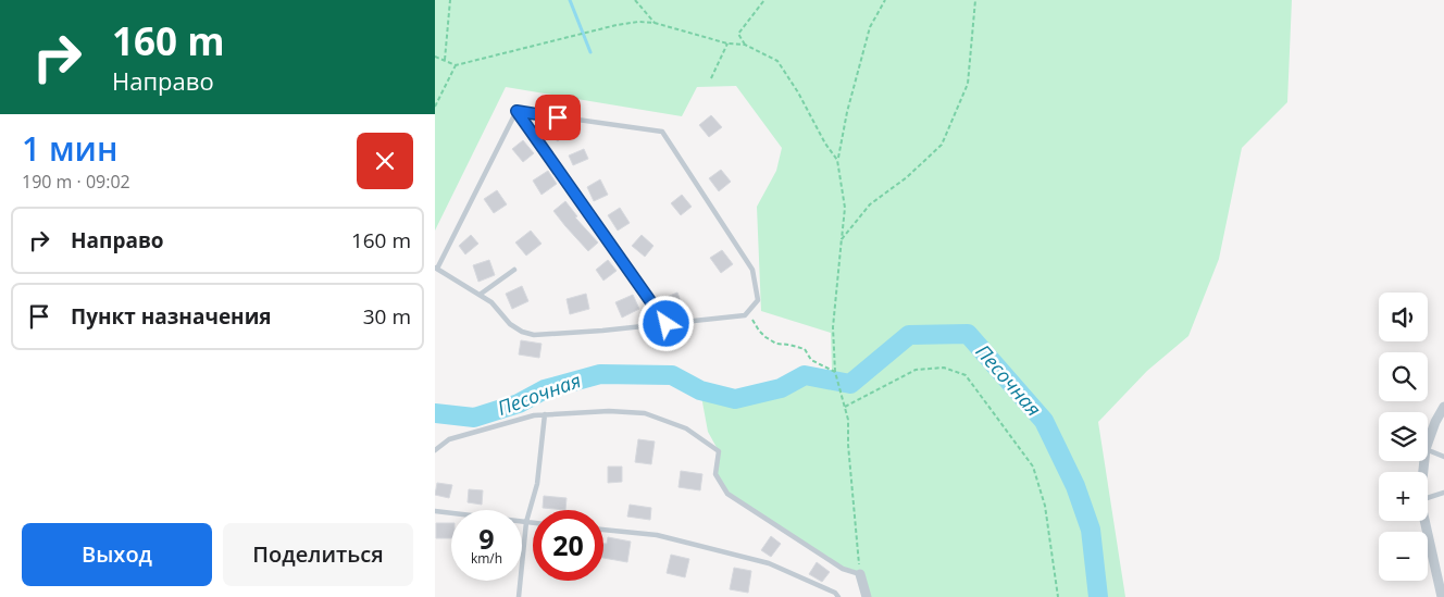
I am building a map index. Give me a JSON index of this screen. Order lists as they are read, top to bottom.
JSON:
{
  "water": ["Песочная"],
  "page": {
    "turn": ["160 m", "Направо"],
    "heading": ["1 мин", "190 m · 09:02"],
    "list": [
      {
        "name": "Направо",
        "value": "160 m"
      },
      {
        "name": "Пункт назначения",
        "value": "30 m"
      }
    ],
    "map_buttons": ["+", "−"],
    "speed": "9 km/h",
    "limit": "20",
    "buttons": ["Выход", "Поделиться"]
  }
}
